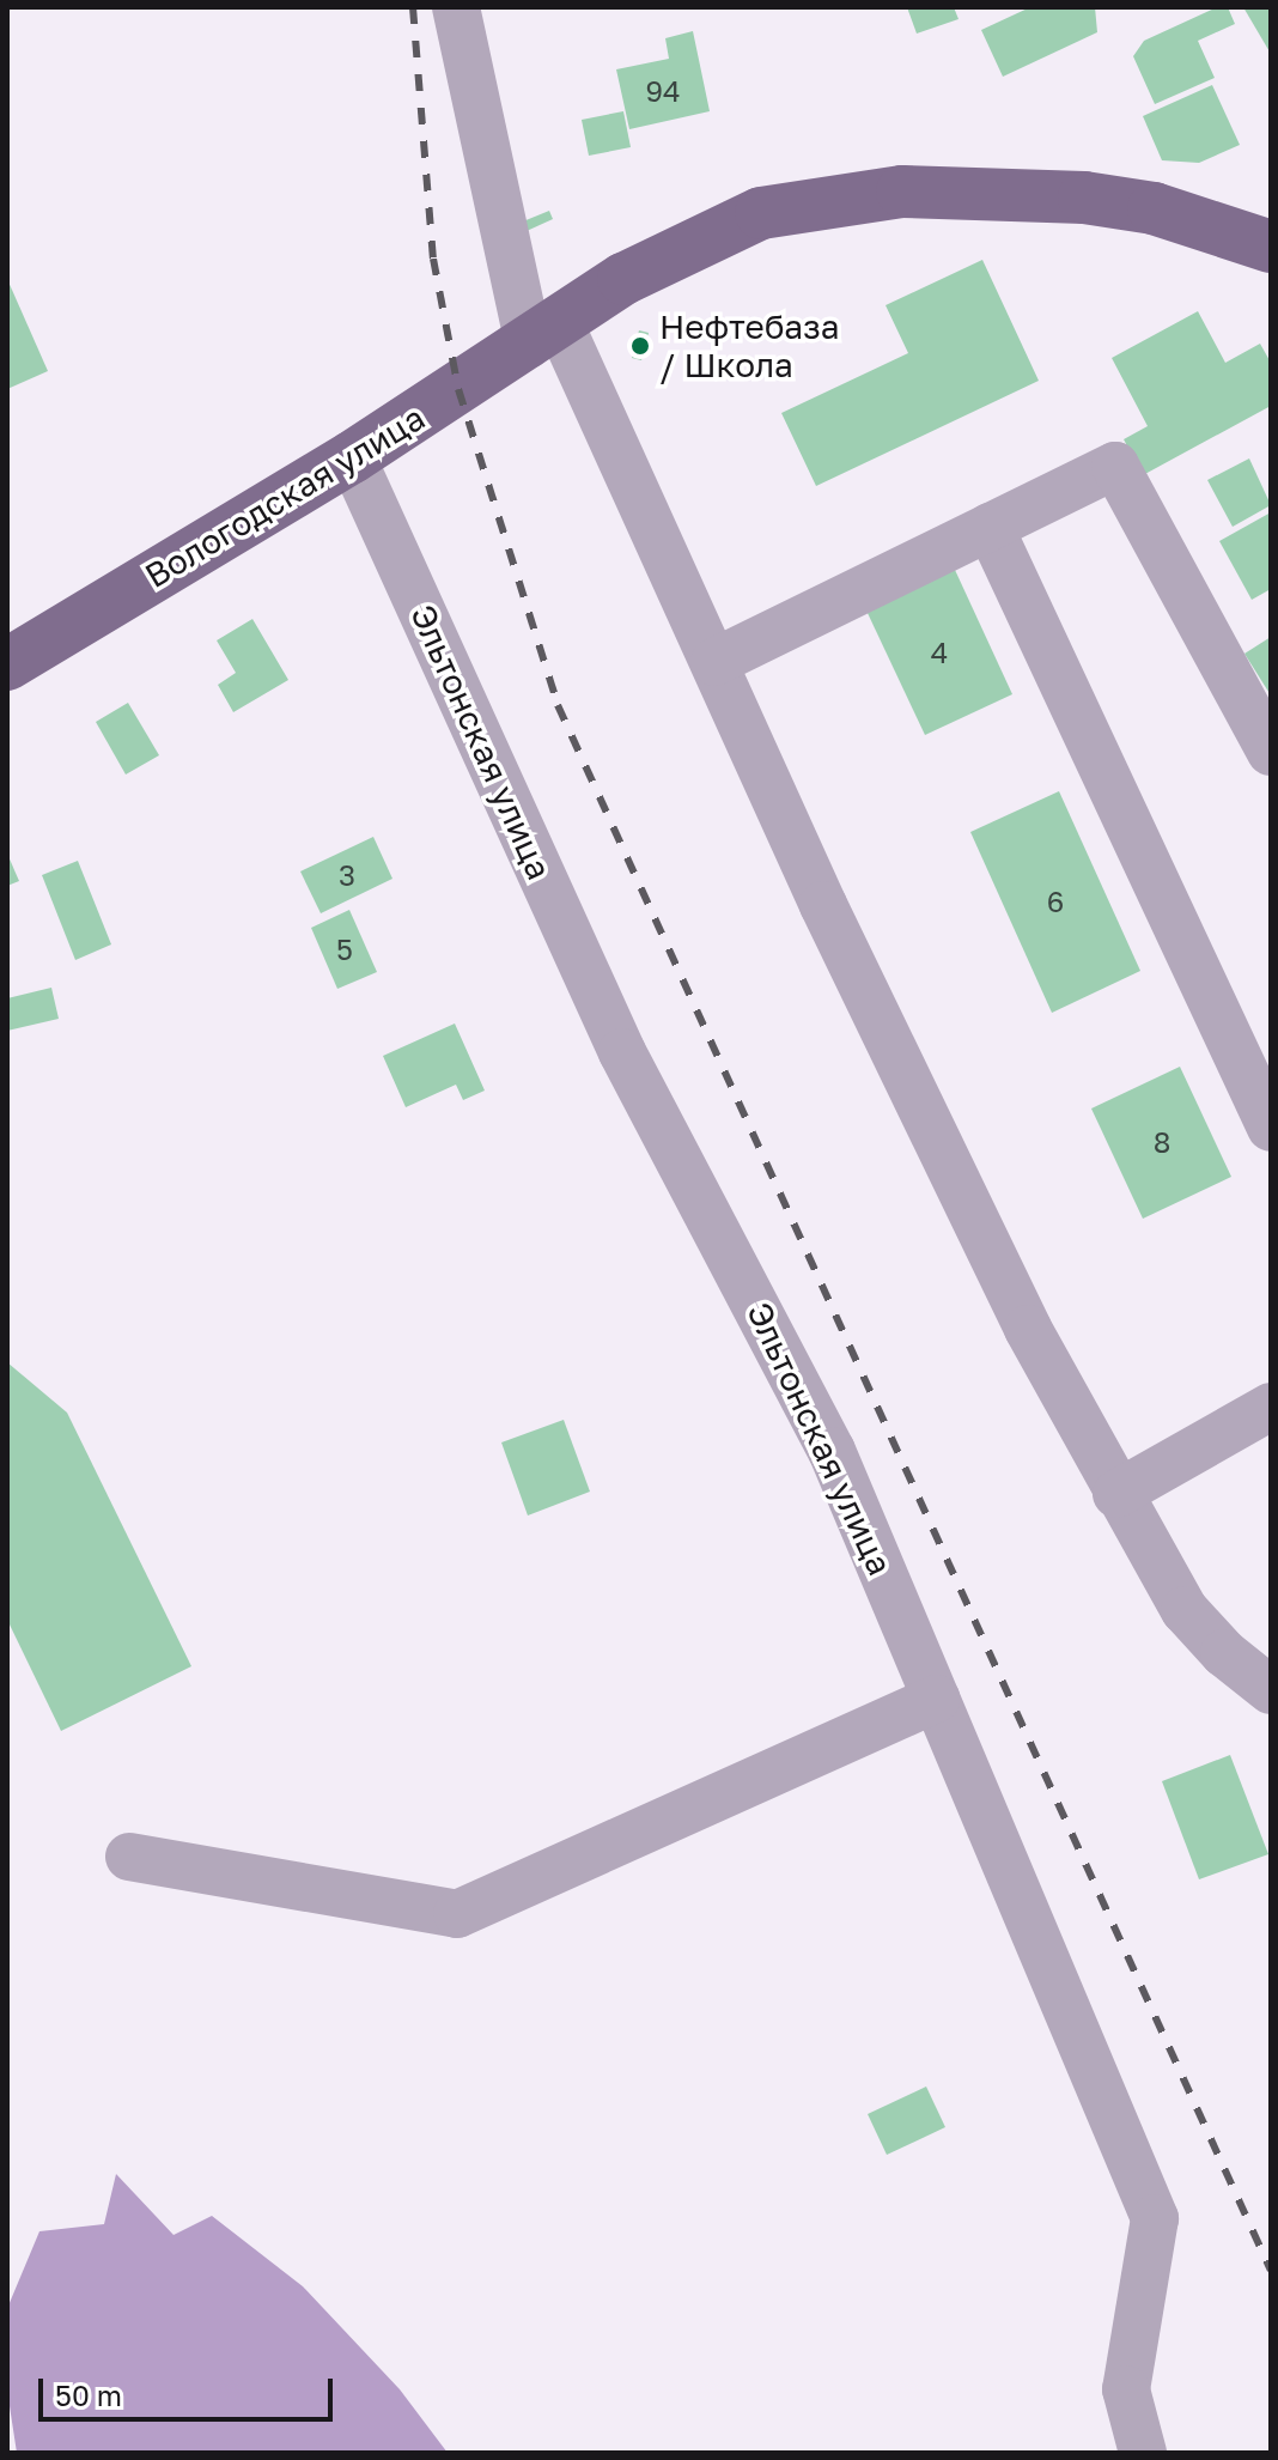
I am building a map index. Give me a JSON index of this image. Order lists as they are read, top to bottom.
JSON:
{
  "streets": {
    "main road": ["Вологодская улица"],
    "street": ["Эльтонская улица"]
  },
  "crossings": [
    ["Вологодская улица", "Эльтонская улица"]
  ],
  "places": ["Нефтебаза / Школа"],
  "house_numbers": [
    "94",
    "4",
    "3",
    "6",
    "5",
    "8"
  ],
  "scale_bar": "50 m"
}
